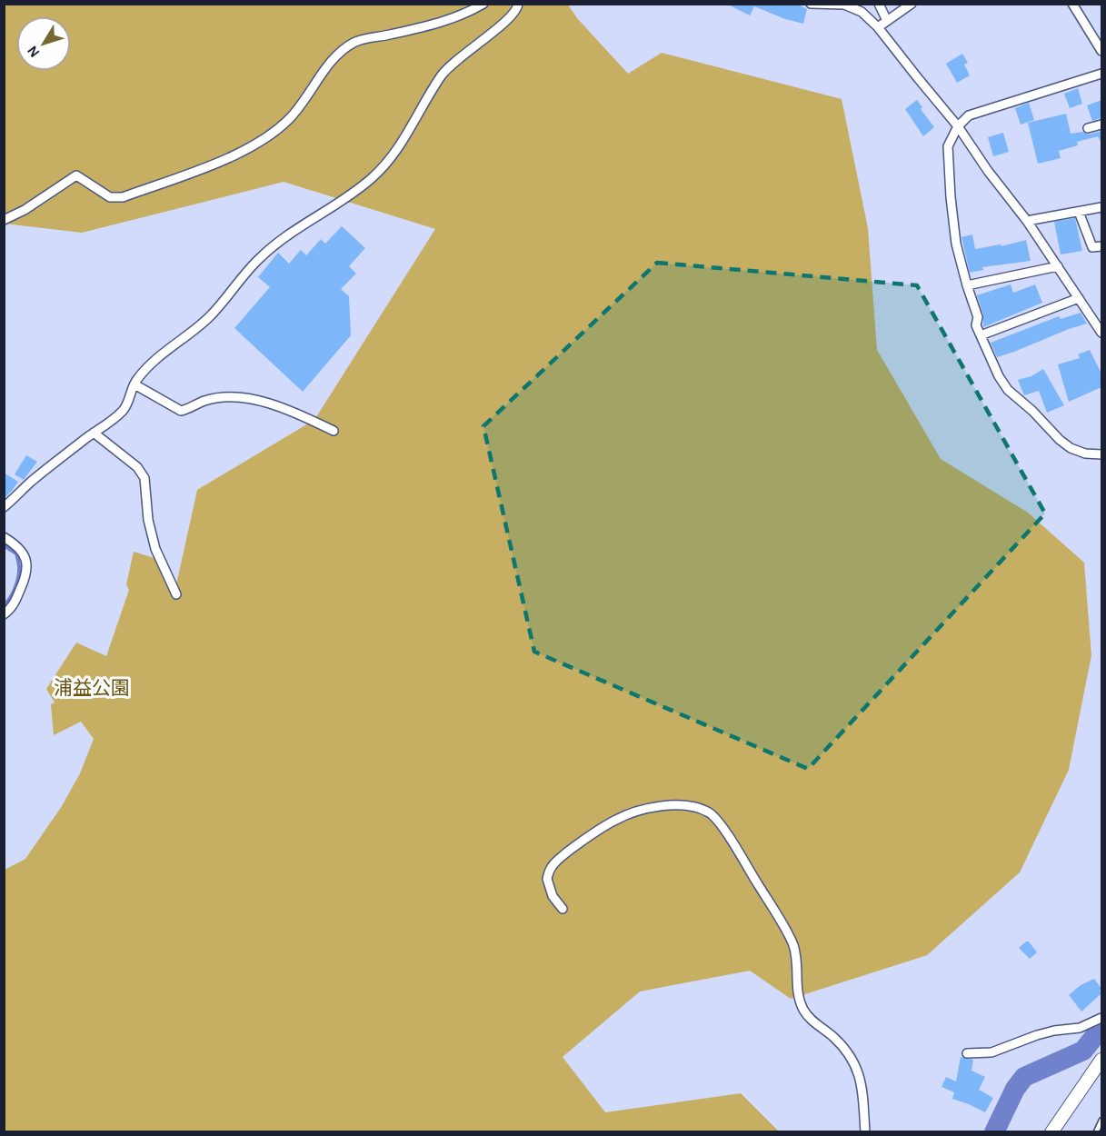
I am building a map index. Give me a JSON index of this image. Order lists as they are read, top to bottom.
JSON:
{
  "parks": ["浦益公園"],
  "north": "bottom left"
}
